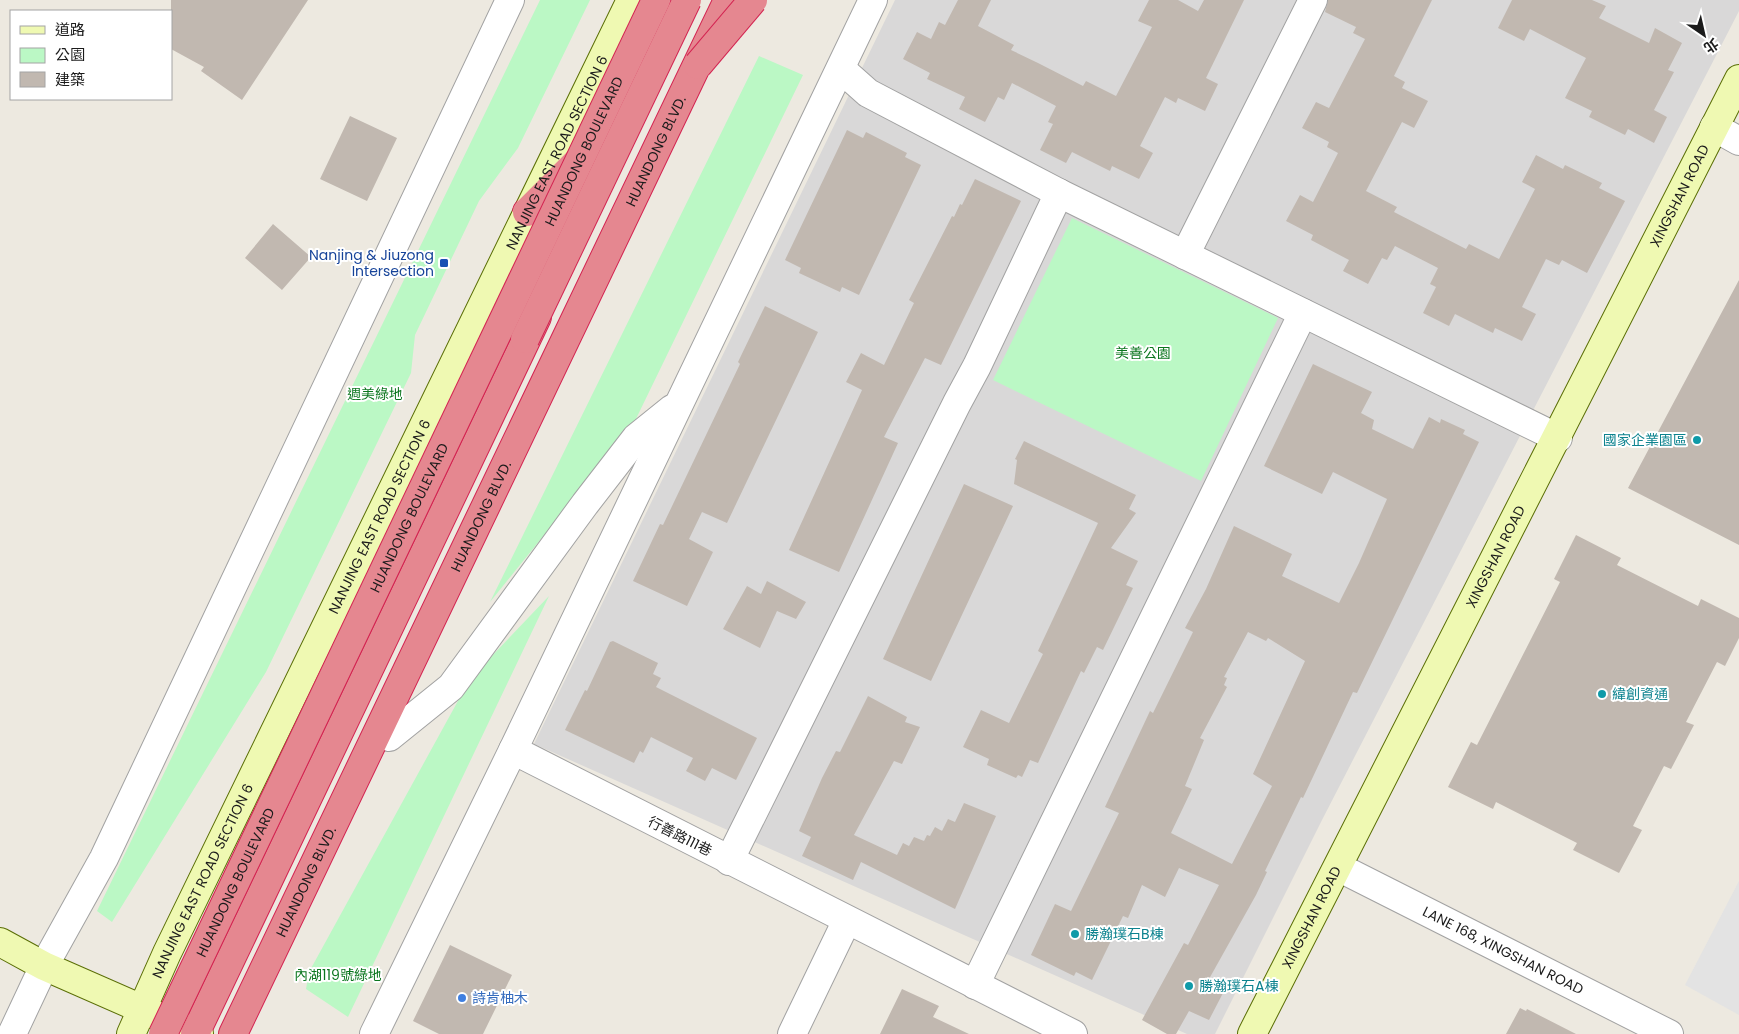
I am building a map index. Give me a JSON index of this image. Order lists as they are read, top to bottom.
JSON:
{
  "streets": {
    "highway": ["HUANDONG BOULEVARD", "HUANDONG BLVD."],
    "main road": ["NANJING EAST ROAD SECTION 6", "XINGSHAN ROAD"],
    "street": ["行善路111巷", "LANE 168, XINGSHAN ROAD"]
  },
  "crossings": [
    ["XINGSHAN ROAD", "LANE 168, XINGSHAN ROAD"]
  ],
  "parks": ["美善公園", "週美綠地", "內湖119號綠地"],
  "places": {
    "transit": ["Nanjing & Jiuzong Intersection"],
    "other": [
      "國家企業園區",
      "緯創資通",
      "勝瀚璞石B棟",
      "勝瀚璞石A棟",
      "詩肯柚木"
    ]
  },
  "legend": ["道路", "公園", "建築"],
  "north": "bottom right"
}
